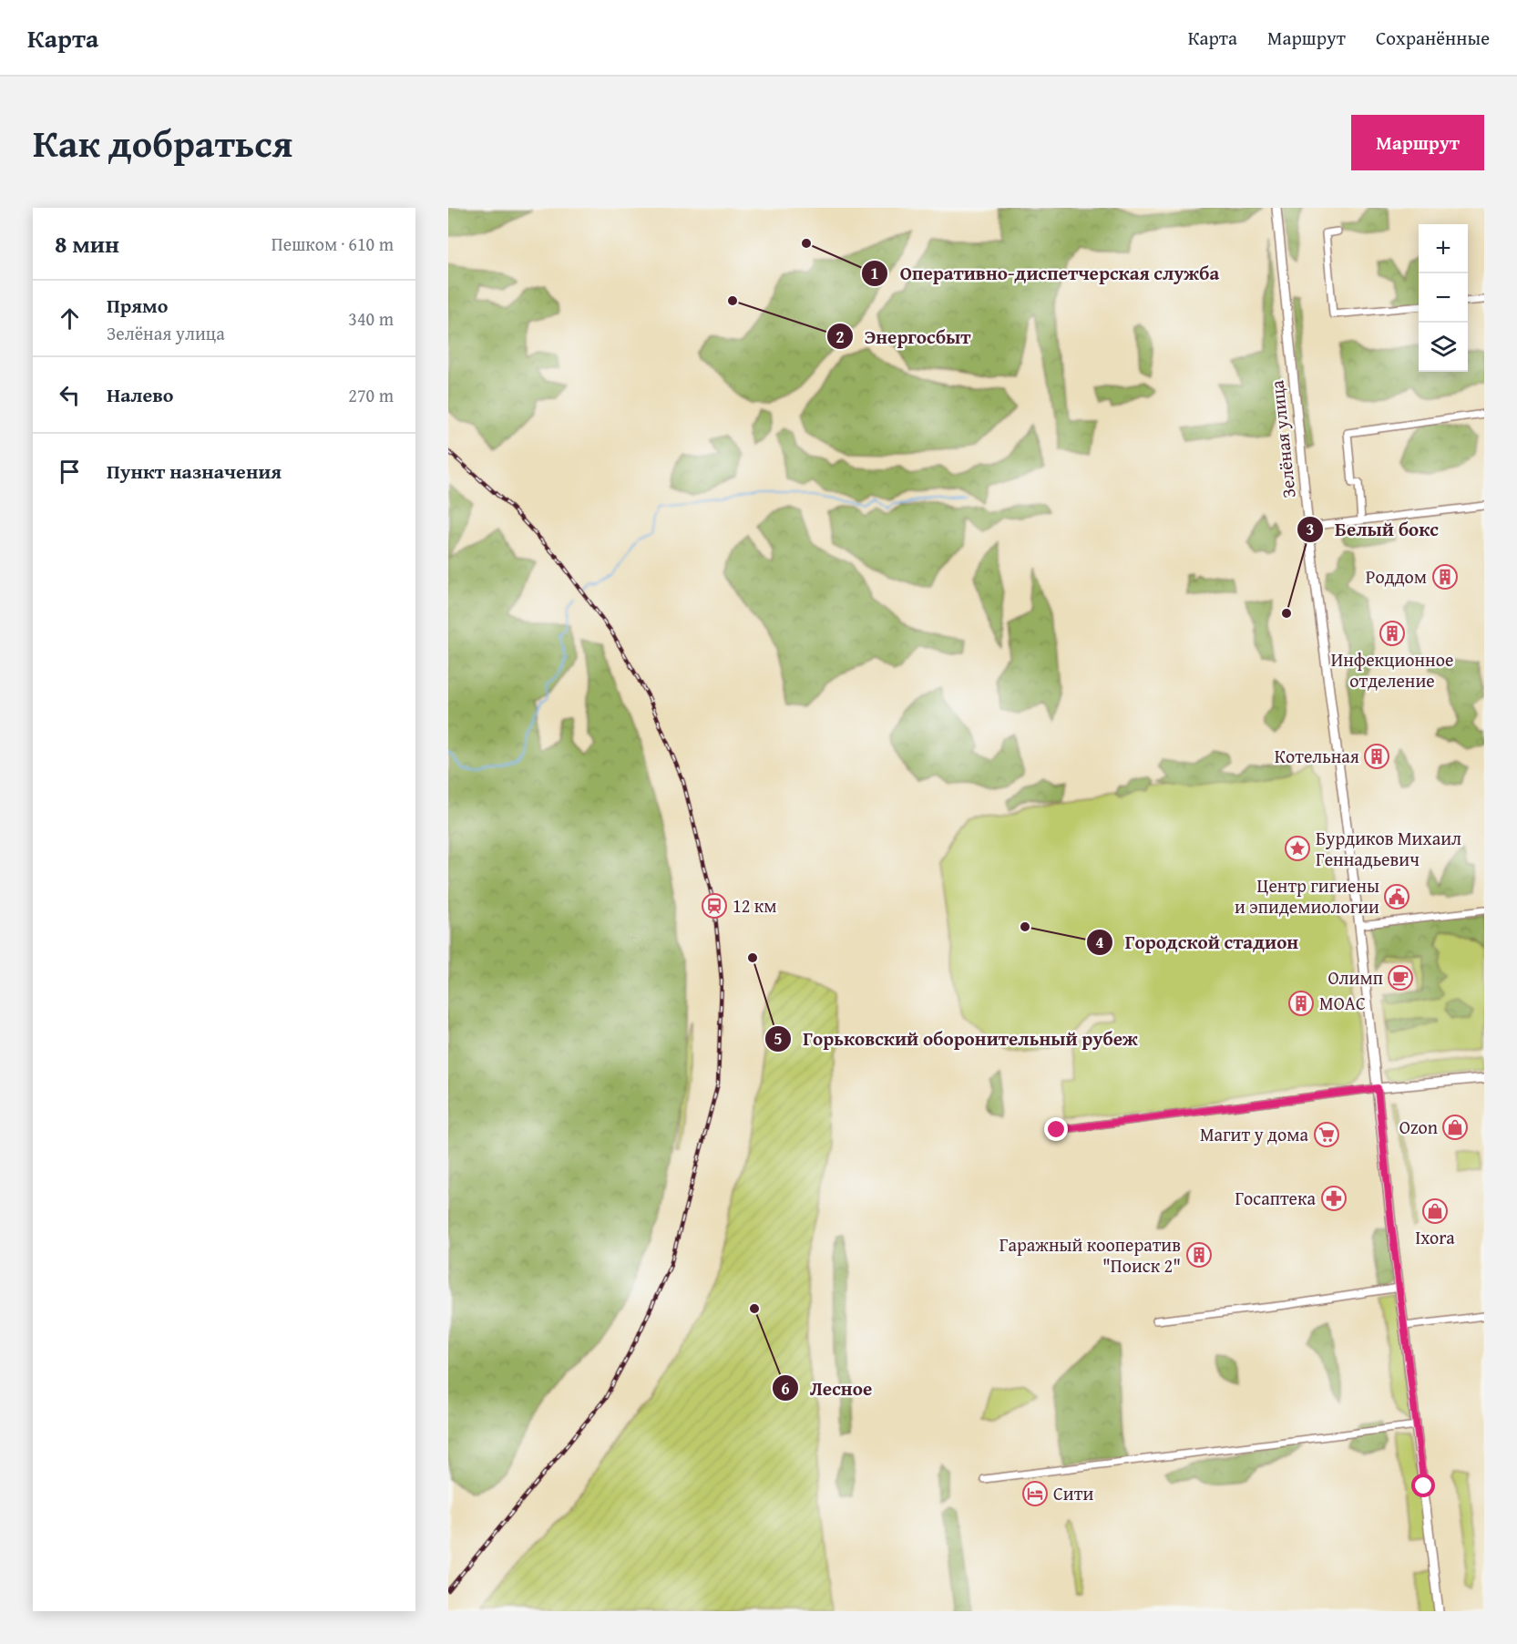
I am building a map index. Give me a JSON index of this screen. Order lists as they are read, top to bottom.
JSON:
{
  "streets": {
    "main road": ["Зелёная улица"]
  },
  "places": {
    "other": [
      "Оперативно-диспетчерская служба",
      "Энергосбыт",
      "Белый бокс",
      "Городской стадион",
      "Горьковский оборонительный рубеж",
      "Лесное"
    ],
    "building": [
      "Роддом",
      "Инфекционное отделение",
      "Котельная",
      "МОАС",
      "Гаражный кооператив \"Поиск 2\""
    ],
    "place": ["Бурдиков Михаил Геннадьевич"],
    "public building": ["Центр гигиены и эпидемиологии"],
    "station": ["12 км"],
    "cafe": ["Олимп"],
    "shop": ["Ozon", "Ixora"],
    "supermarket": ["Магит у дома"],
    "pharmacy": ["Госаптека"],
    "hotel": ["Сити"]
  },
  "page": {
    "header": "Карта",
    "nav": ["Карта", "Маршрут", "Сохранённые"],
    "title": "Как добраться",
    "buttons": "Маршрут",
    "heading": ["8 мин", "Пешком · 610 m"],
    "map_buttons": ["+", "−"],
    "list": [
      ["Прямо", "Зелёная улица", "340 m"],
      ["Налево", "270 m"],
      "Пункт назначения"
    ]
  }
}
